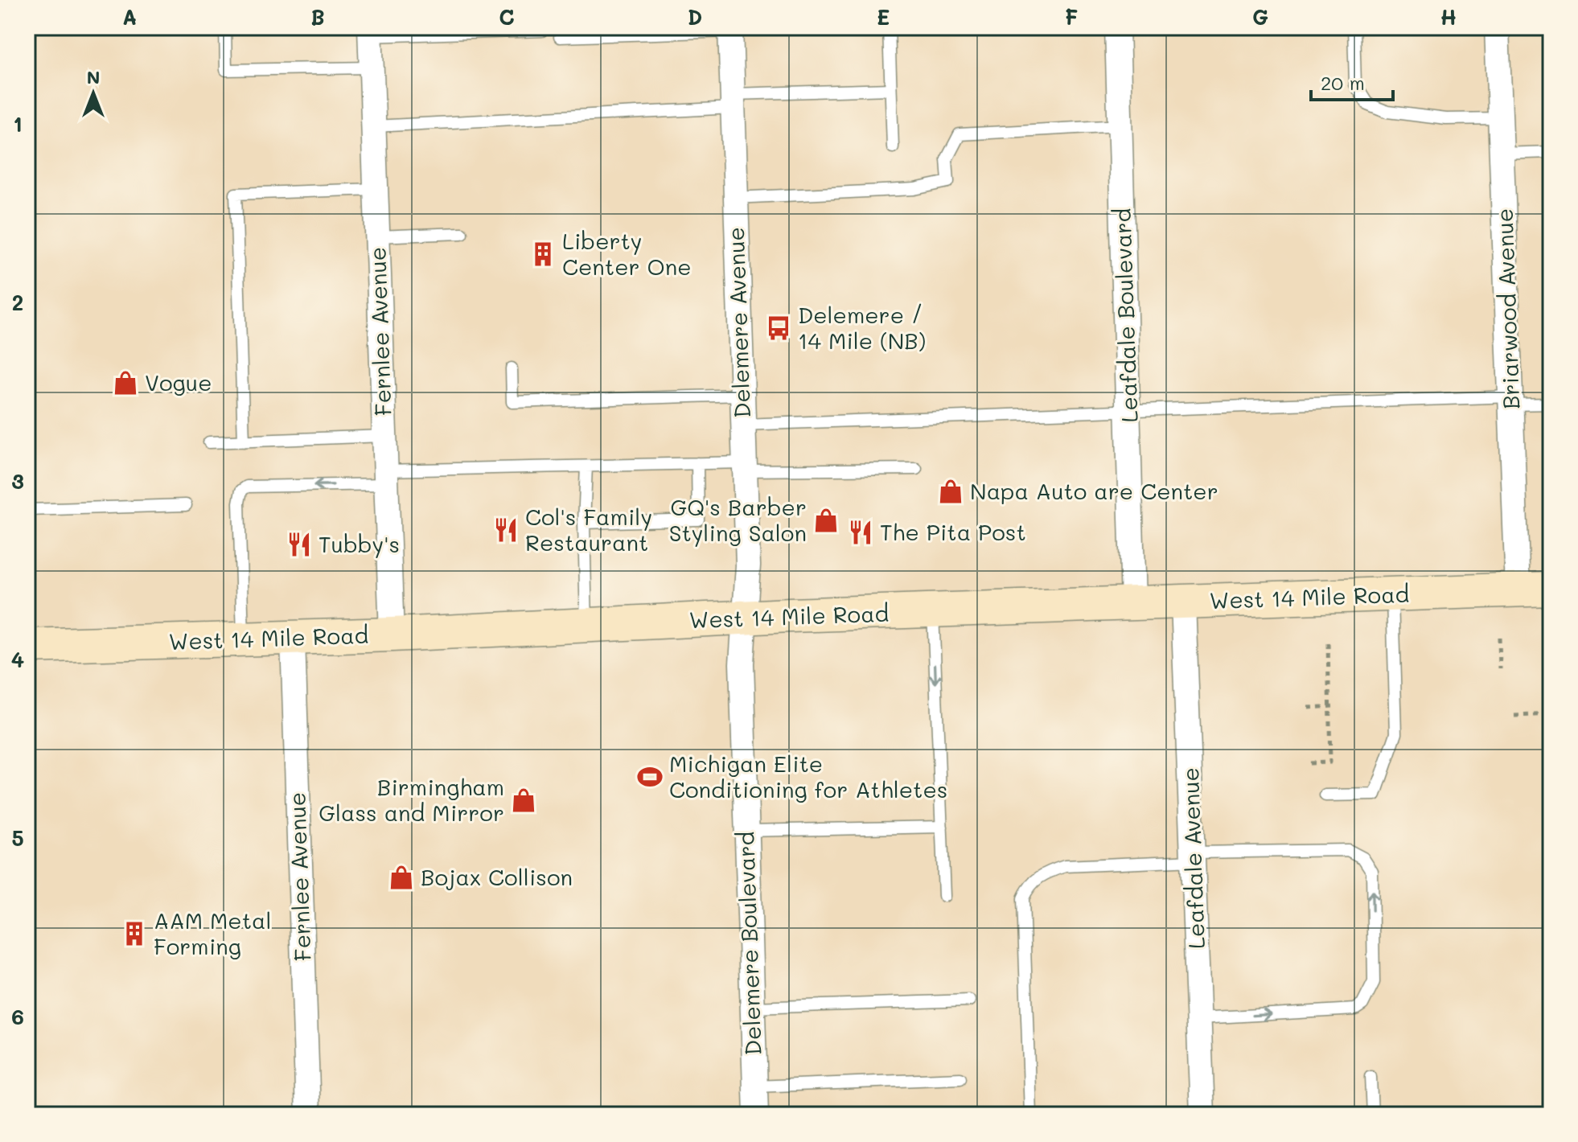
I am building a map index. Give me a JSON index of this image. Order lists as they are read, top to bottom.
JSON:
{
  "streets": {
    "main road": ["West 14 Mile Road"],
    "street": [
      "Briarwood Avenue",
      "Leafdale Boulevard",
      "Delemere Avenue",
      "Fernlee Avenue",
      "Leafdale Avenue",
      "Delemere Boulevard"
    ]
  },
  "crossings": [
    ["Briarwood Avenue", "West 14 Mile Road"],
    ["Leafdale Boulevard", "West 14 Mile Road"],
    ["Delemere Avenue", "West 14 Mile Road"],
    ["Delemere Avenue", "Delemere Boulevard"],
    ["Fernlee Avenue", "West 14 Mile Road"],
    ["West 14 Mile Road", "Leafdale Avenue"],
    ["West 14 Mile Road", "Delemere Boulevard"]
  ],
  "places": {
    "building": ["Liberty Center One", "AAM Metal Forming"],
    "bus stop": ["Delemere / 14 Mile (NB)"],
    "shop": [
      "Vogue",
      "Napa Auto are Center",
      "GQ's Barber Styling Salon",
      "Birmingham Glass and Mirror",
      "Bojax Collison"
    ],
    "restaurant": ["Col's Family Restaurant", "The Pita Post", "Tubby's"],
    "sports": ["Michigan Elite Conditioning for Athletes"]
  },
  "scale_bar": "20 m",
  "north": "top",
  "grid": {
    "columns": [
      "A",
      "B",
      "C",
      "D",
      "E",
      "F",
      "G",
      "H"
    ],
    "rows": [
      "1",
      "2",
      "3",
      "4",
      "5",
      "6"
    ]
  }
}
